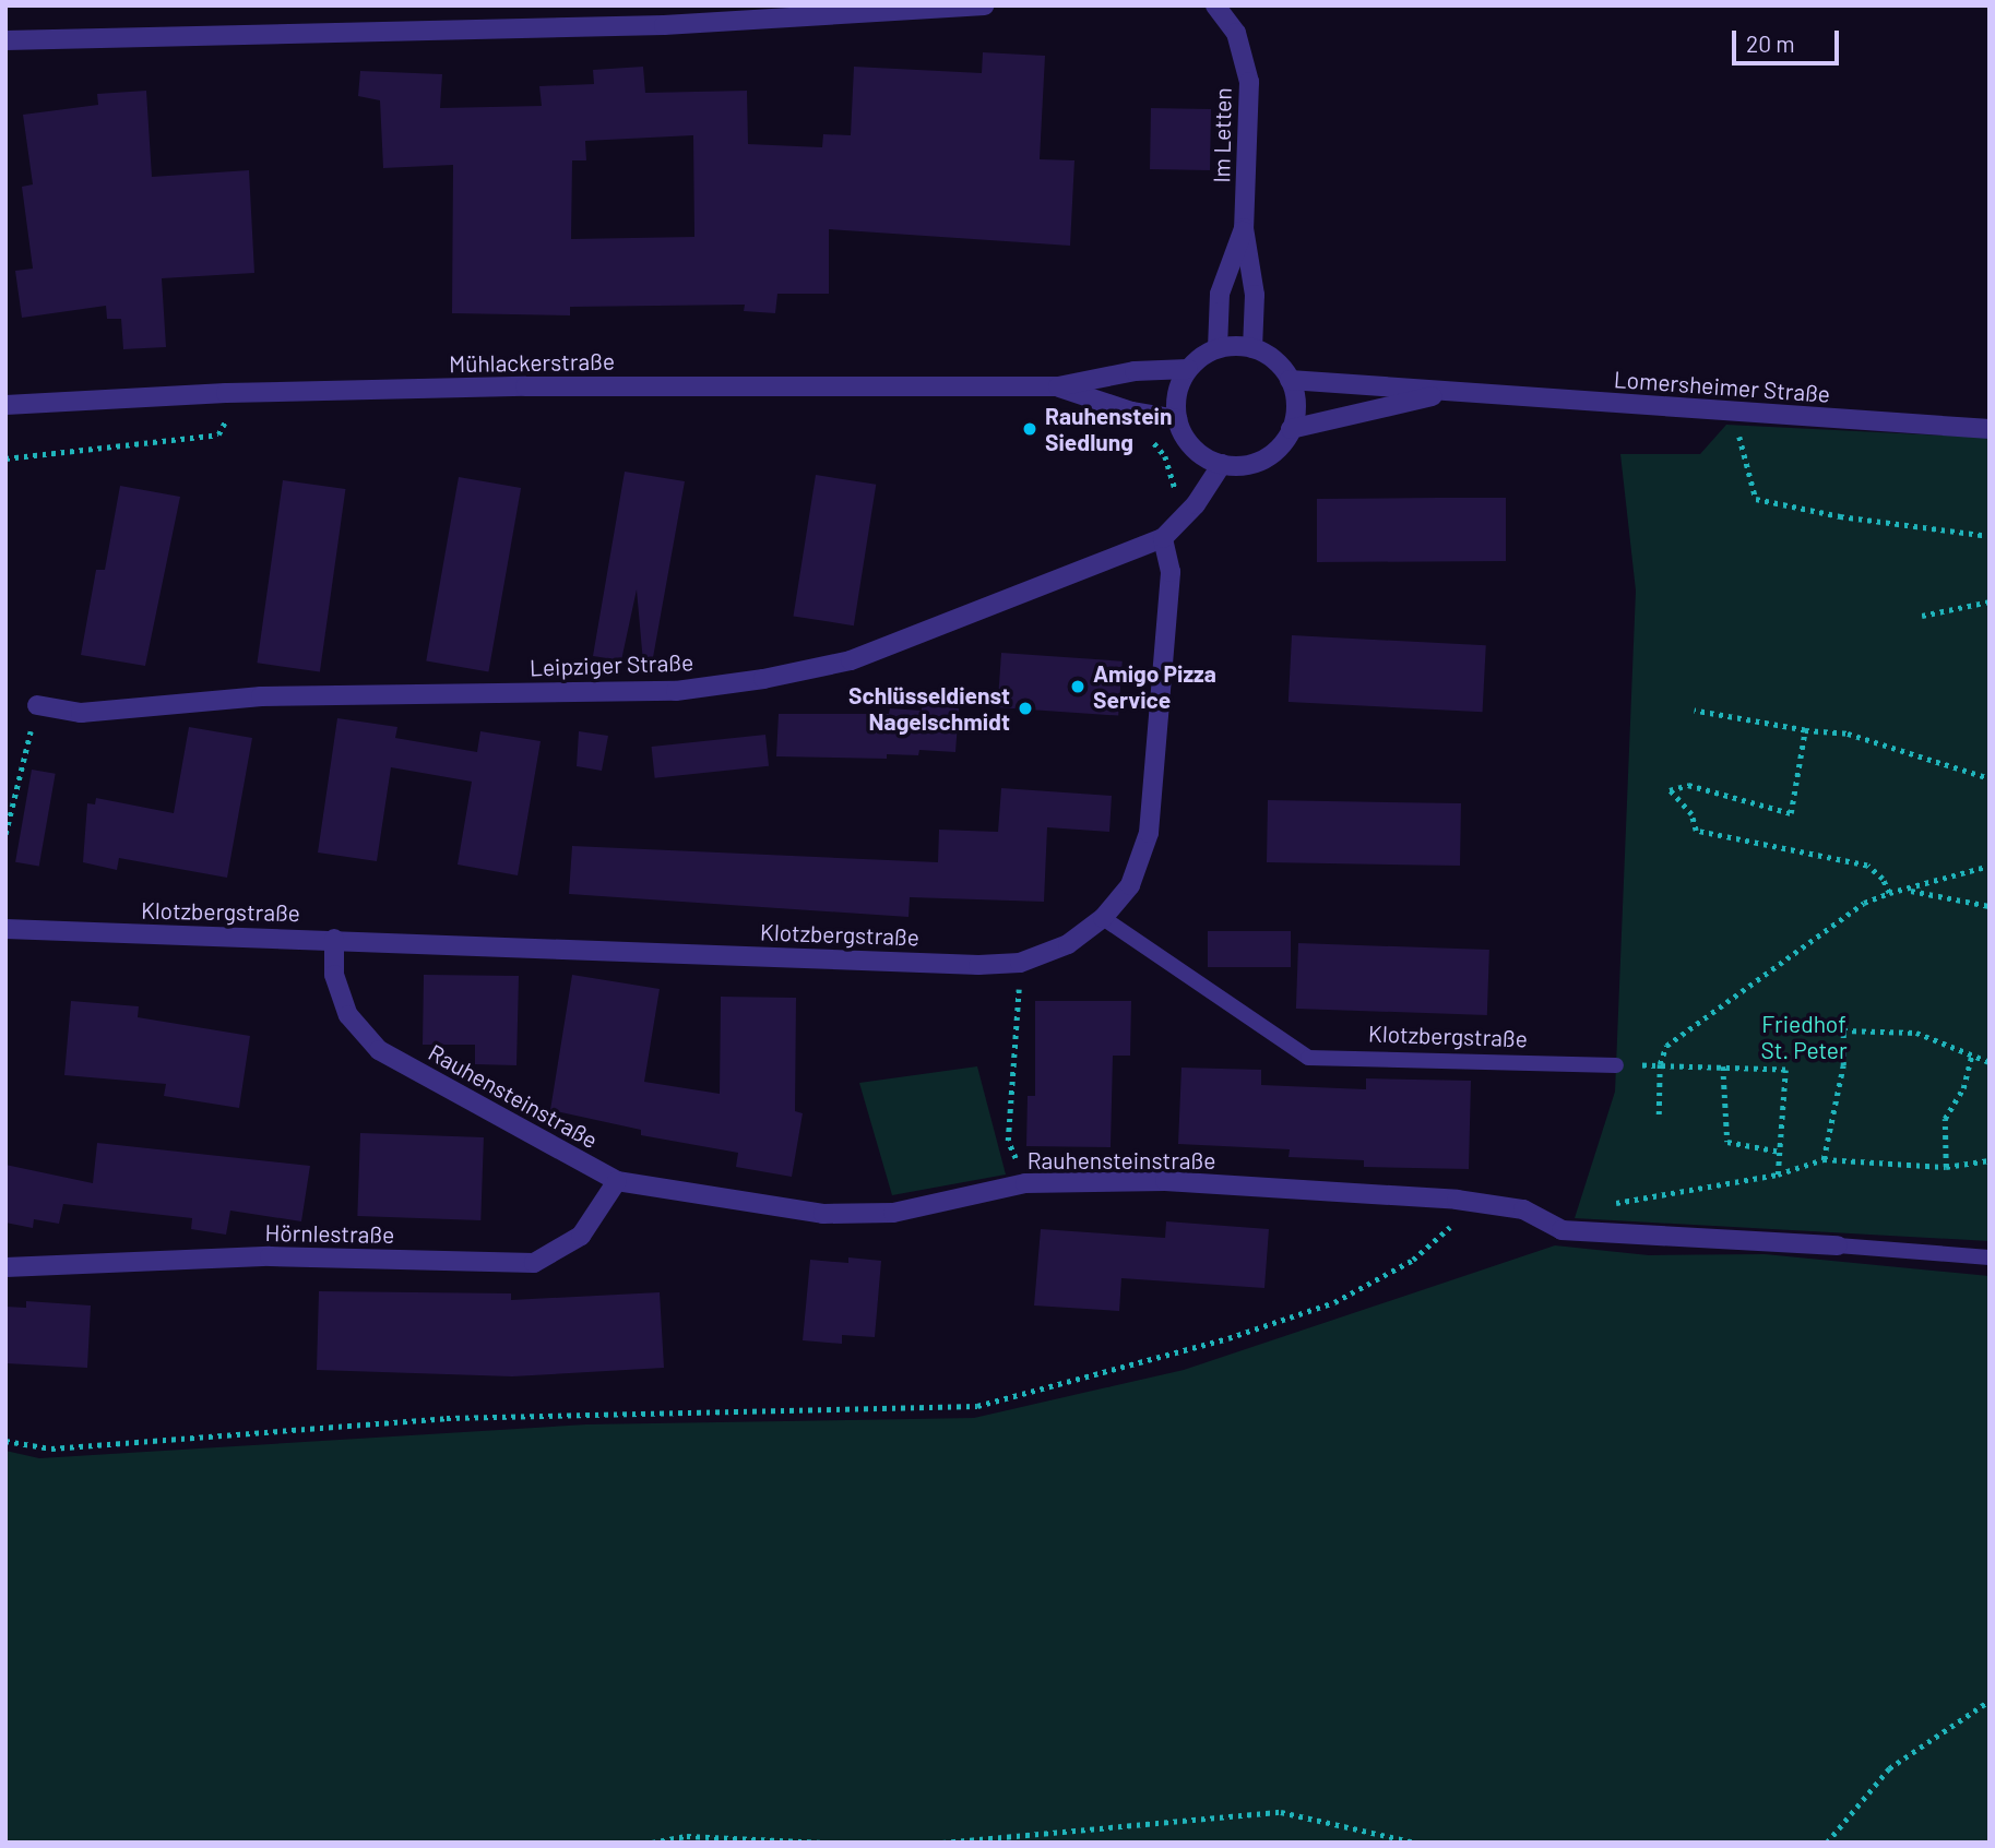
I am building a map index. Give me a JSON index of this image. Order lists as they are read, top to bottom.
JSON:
{
  "streets": {
    "street": [
      "Im Letten",
      "Mühlackerstraße",
      "Lomersheimer Straße",
      "Leipziger Straße",
      "Klotzbergstraße",
      "Rauhensteinstraße",
      "Hörnlestraße"
    ]
  },
  "crossings": [
    ["Im Letten", "Mühlackerstraße"],
    ["Im Letten", "Lomersheimer Straße"],
    ["Mühlackerstraße", "Lomersheimer Straße"],
    ["Klotzbergstraße", "Rauhensteinstraße"],
    ["Rauhensteinstraße", "Hörnlestraße"]
  ],
  "parks": ["Friedhof St. Peter"],
  "places": ["Rauhenstein Siedlung", "Amigo Pizza Service", "Schlüsseldienst Nagelschmidt"],
  "scale_bar": "20 m"
}
